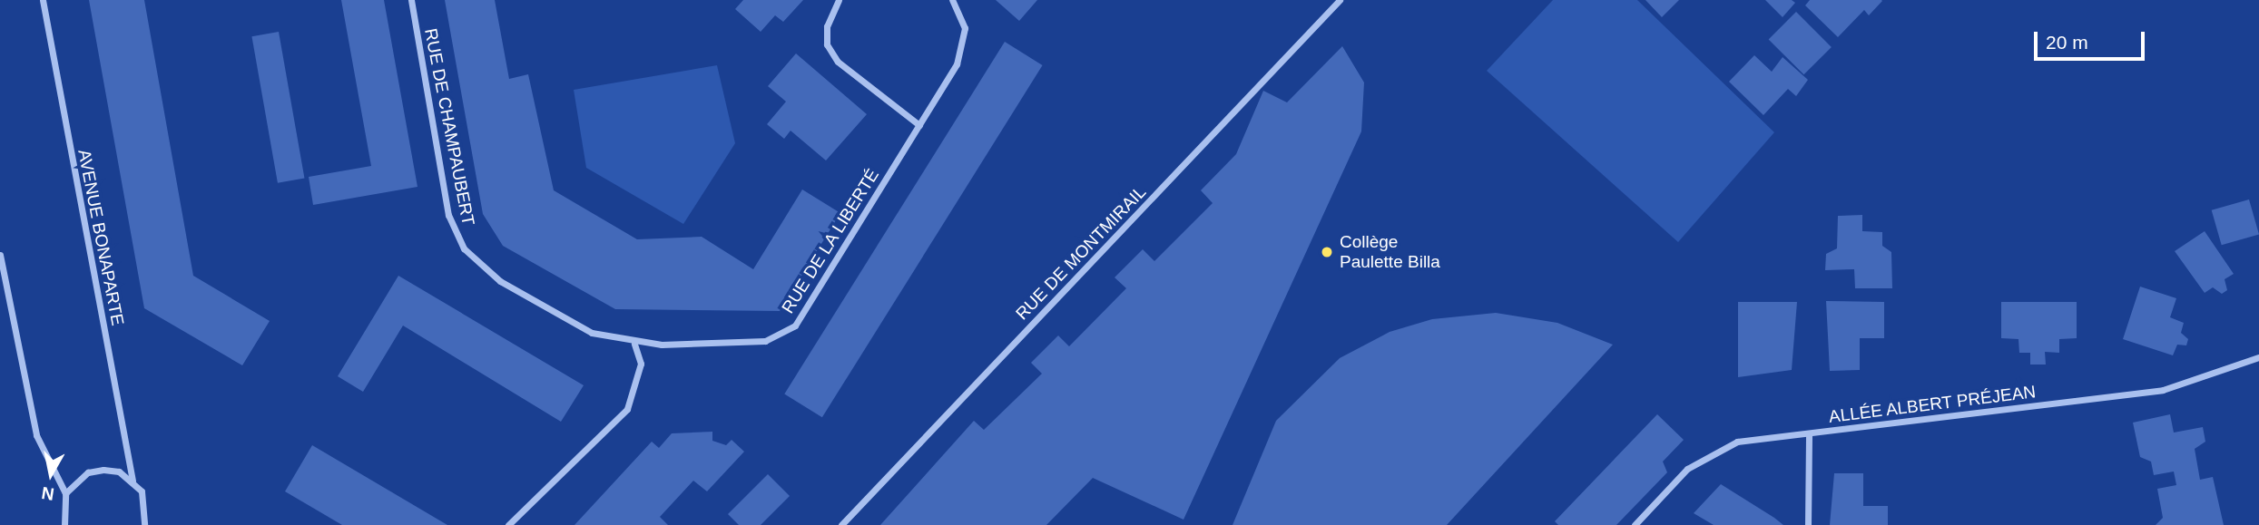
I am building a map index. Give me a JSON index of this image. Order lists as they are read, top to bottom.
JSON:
{
  "streets": {
    "street": [
      "RUE DE CHAMPAUBERT",
      "AVENUE BONAPARTE",
      "RUE DE LA LIBERTÉ",
      "RUE DE MONTMIRAIL",
      "ALLÉE ALBERT PRÉJEAN"
    ]
  },
  "crossings": [
    ["RUE DE CHAMPAUBERT", "RUE DE LA LIBERTÉ"]
  ],
  "places": ["Collège Paulette Billa"],
  "scale_bar": "20 m",
  "north": "bottom"
}
